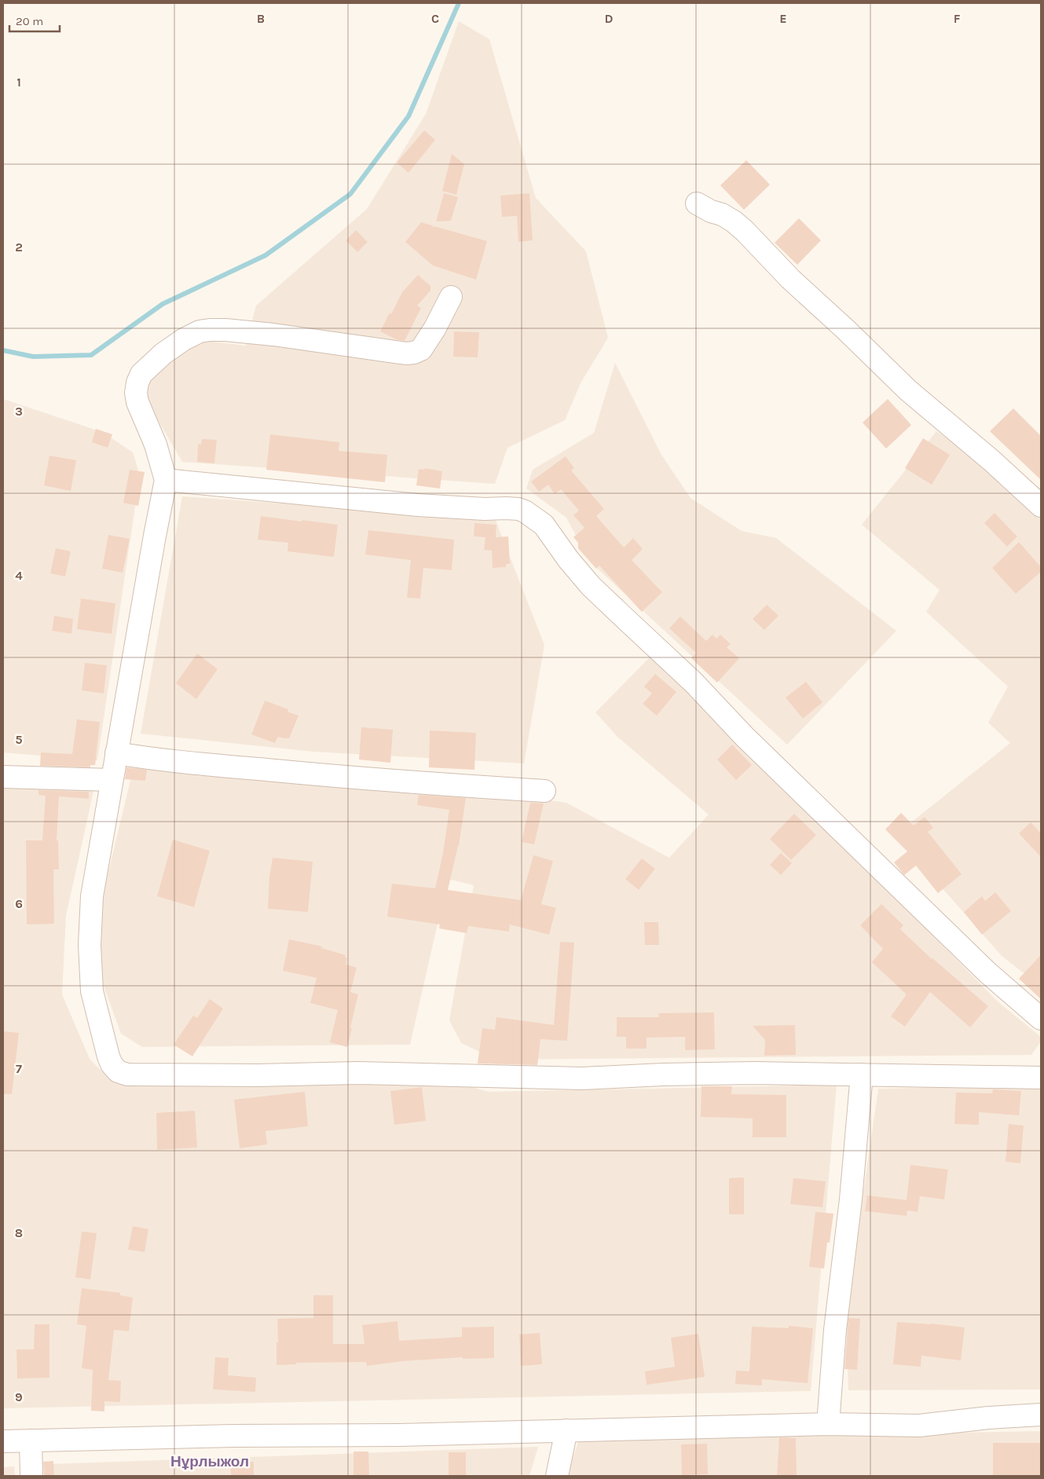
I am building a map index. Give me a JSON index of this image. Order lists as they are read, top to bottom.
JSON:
{
  "districts": ["Нұрлыжол"],
  "scale_bar": "20 m",
  "grid": {
    "columns": [
      "B",
      "C",
      "D",
      "E",
      "F"
    ],
    "rows": [
      "1",
      "2",
      "3",
      "4",
      "5",
      "6",
      "7",
      "8",
      "9"
    ]
  }
}
